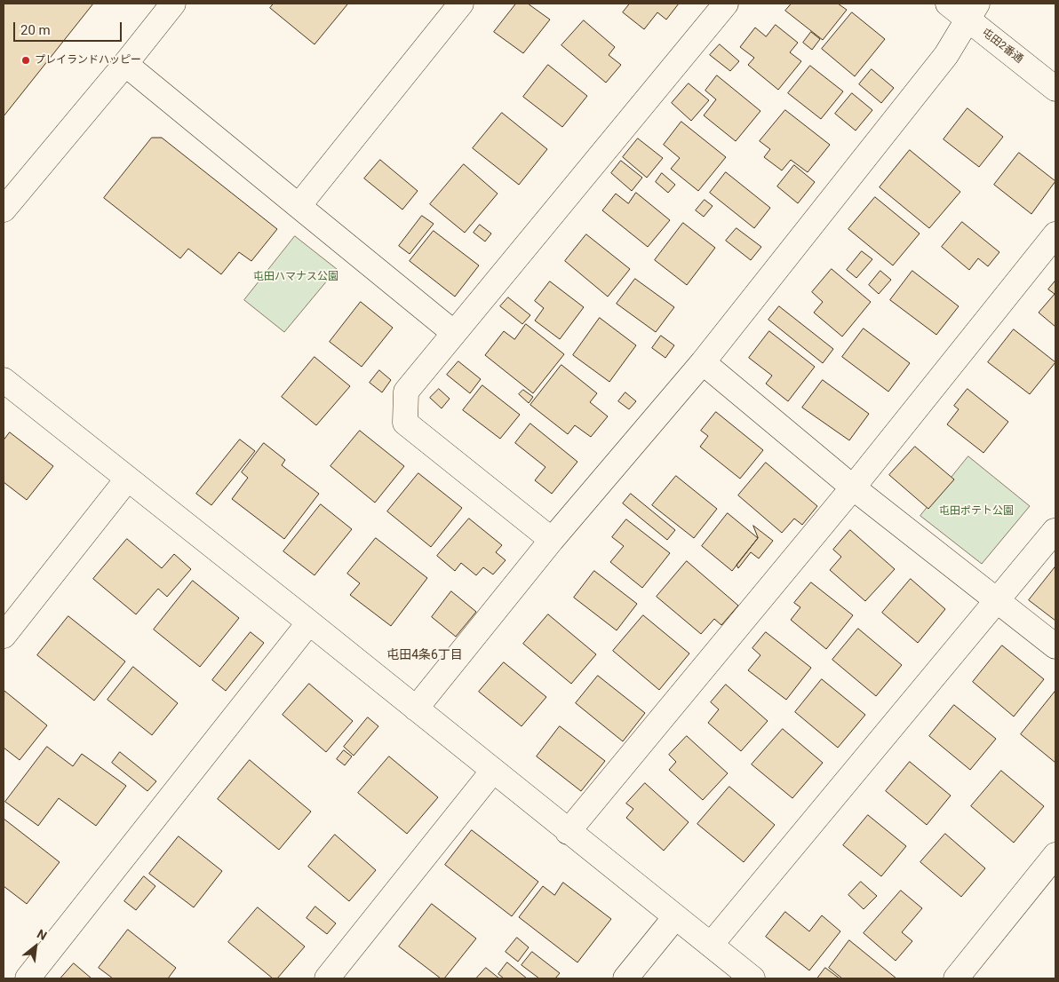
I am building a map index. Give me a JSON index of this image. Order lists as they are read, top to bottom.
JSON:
{
  "streets": {
    "street": ["屯田2番通"]
  },
  "districts": ["屯田4条6丁目"],
  "parks": ["屯田ハマナス公園", "屯田ポテト公園"],
  "places": ["プレイランドハッピー"],
  "scale_bar": "20 m",
  "north": "top right"
}
